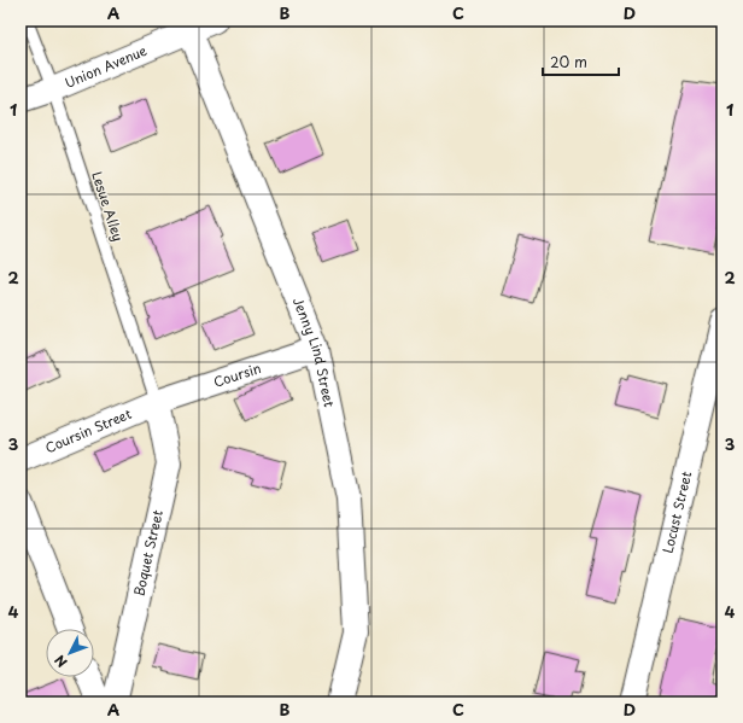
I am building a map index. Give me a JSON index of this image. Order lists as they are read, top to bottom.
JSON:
{
  "streets": {
    "street": [
      "Union Avenue",
      "Jenny Lind Street",
      "Coursin",
      "Coursin Street",
      "Locust Street",
      "Boquet Street"
    ],
    "lane": ["Lesue Alley"]
  },
  "crossings": [
    ["Union Avenue", "Lesue Alley"],
    ["Union Avenue", "Jenny Lind Street"],
    ["Lesue Alley", "Coursin"],
    ["Lesue Alley", "Coursin Street"],
    ["Lesue Alley", "Boquet Street"],
    ["Jenny Lind Street", "Coursin"],
    ["Coursin", "Coursin Street"],
    ["Coursin", "Boquet Street"],
    ["Coursin Street", "Boquet Street"]
  ],
  "scale_bar": "20 m",
  "north": "bottom left",
  "grid": {
    "columns": [
      "A",
      "B",
      "C",
      "D"
    ],
    "rows": [
      "1",
      "2",
      "3",
      "4"
    ]
  }
}
